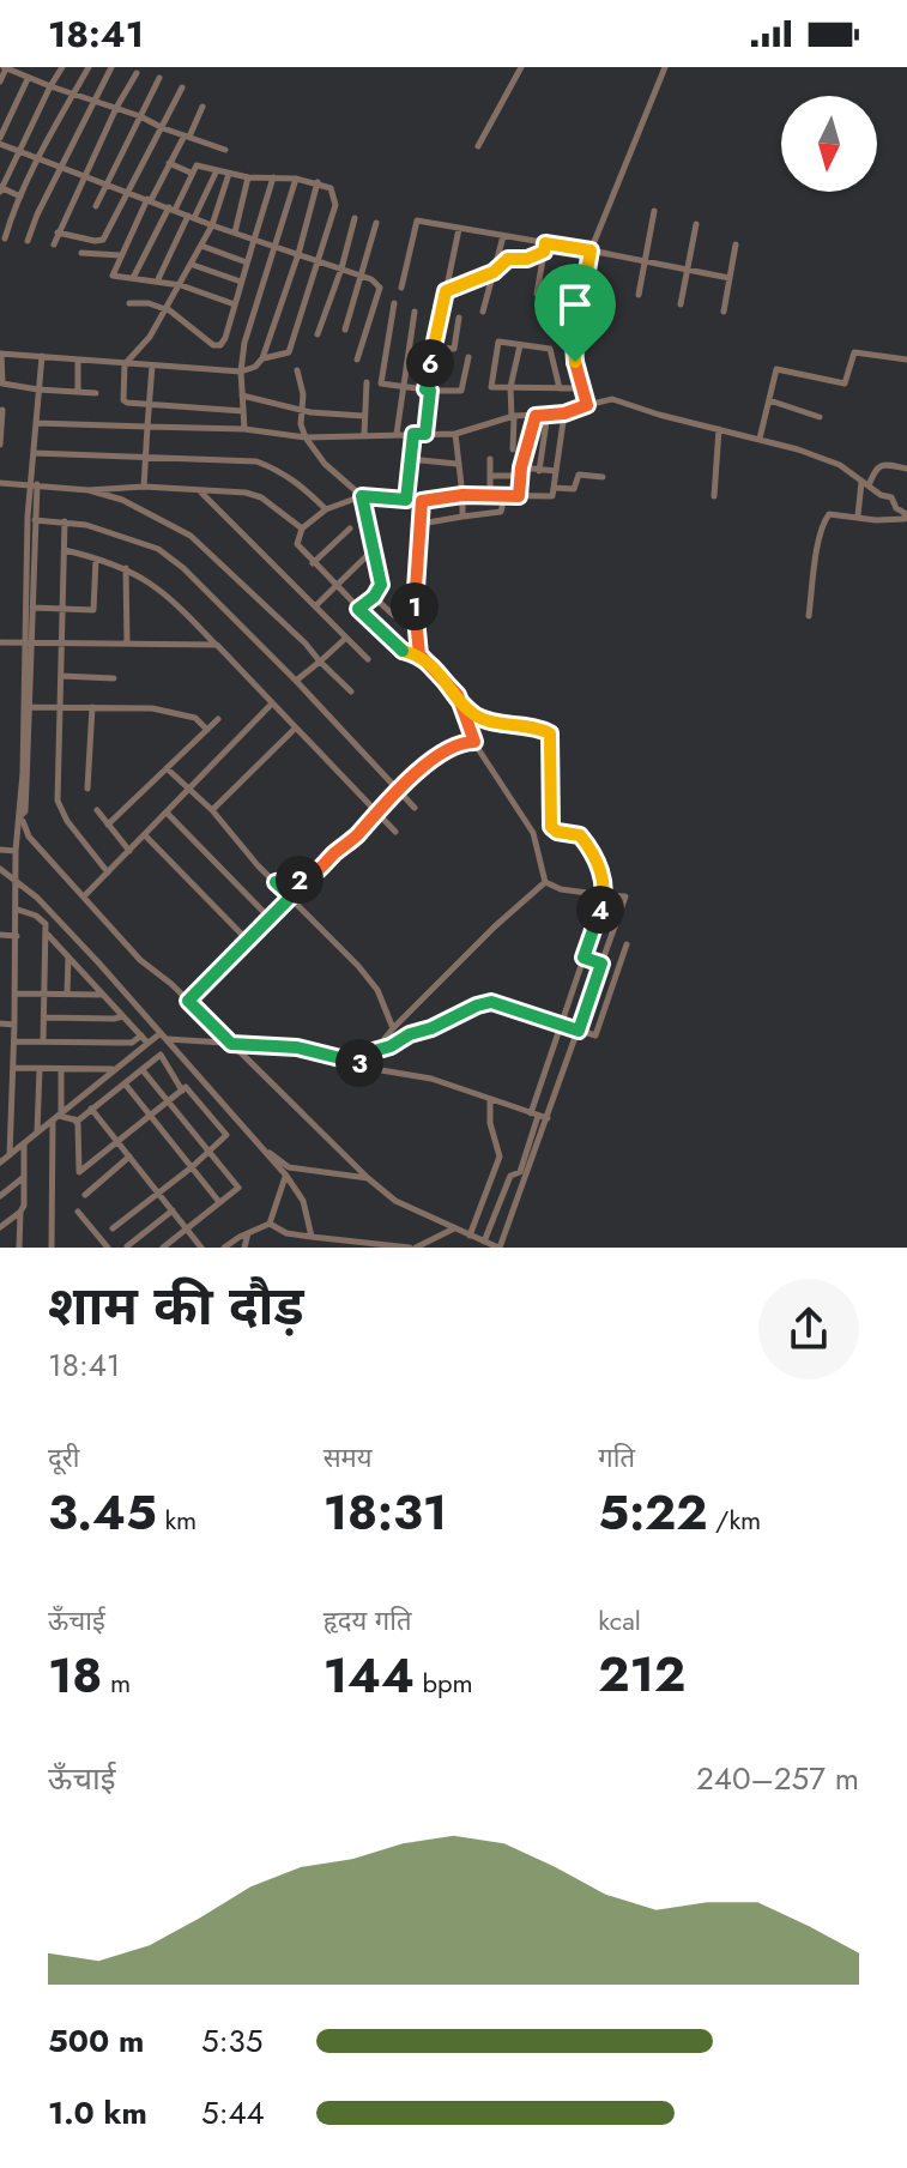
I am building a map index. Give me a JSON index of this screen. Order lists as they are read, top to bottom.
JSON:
{
  "north": "bottom",
  "page": {
    "status": "18:41",
    "pins": [
      "6",
      "1",
      "2",
      "4",
      "3"
    ],
    "heading": ["शाम की दौड़", "18:41"],
    "stats": [
      ["दूरी", "3.45 km"],
      ["समय", "18:31"],
      ["गति", "5:22 /km"],
      ["ऊँचाई", "18 m"],
      ["हृदय गति", "144 bpm"],
      ["kcal", "212"]
    ],
    "chart": ["ऊँचाई", "240–257 m"],
    "list": [
      {
        "name": "500 m",
        "note": "5:35"
      },
      {
        "name": "1.0 km",
        "note": "5:44"
      }
    ]
  }
}
